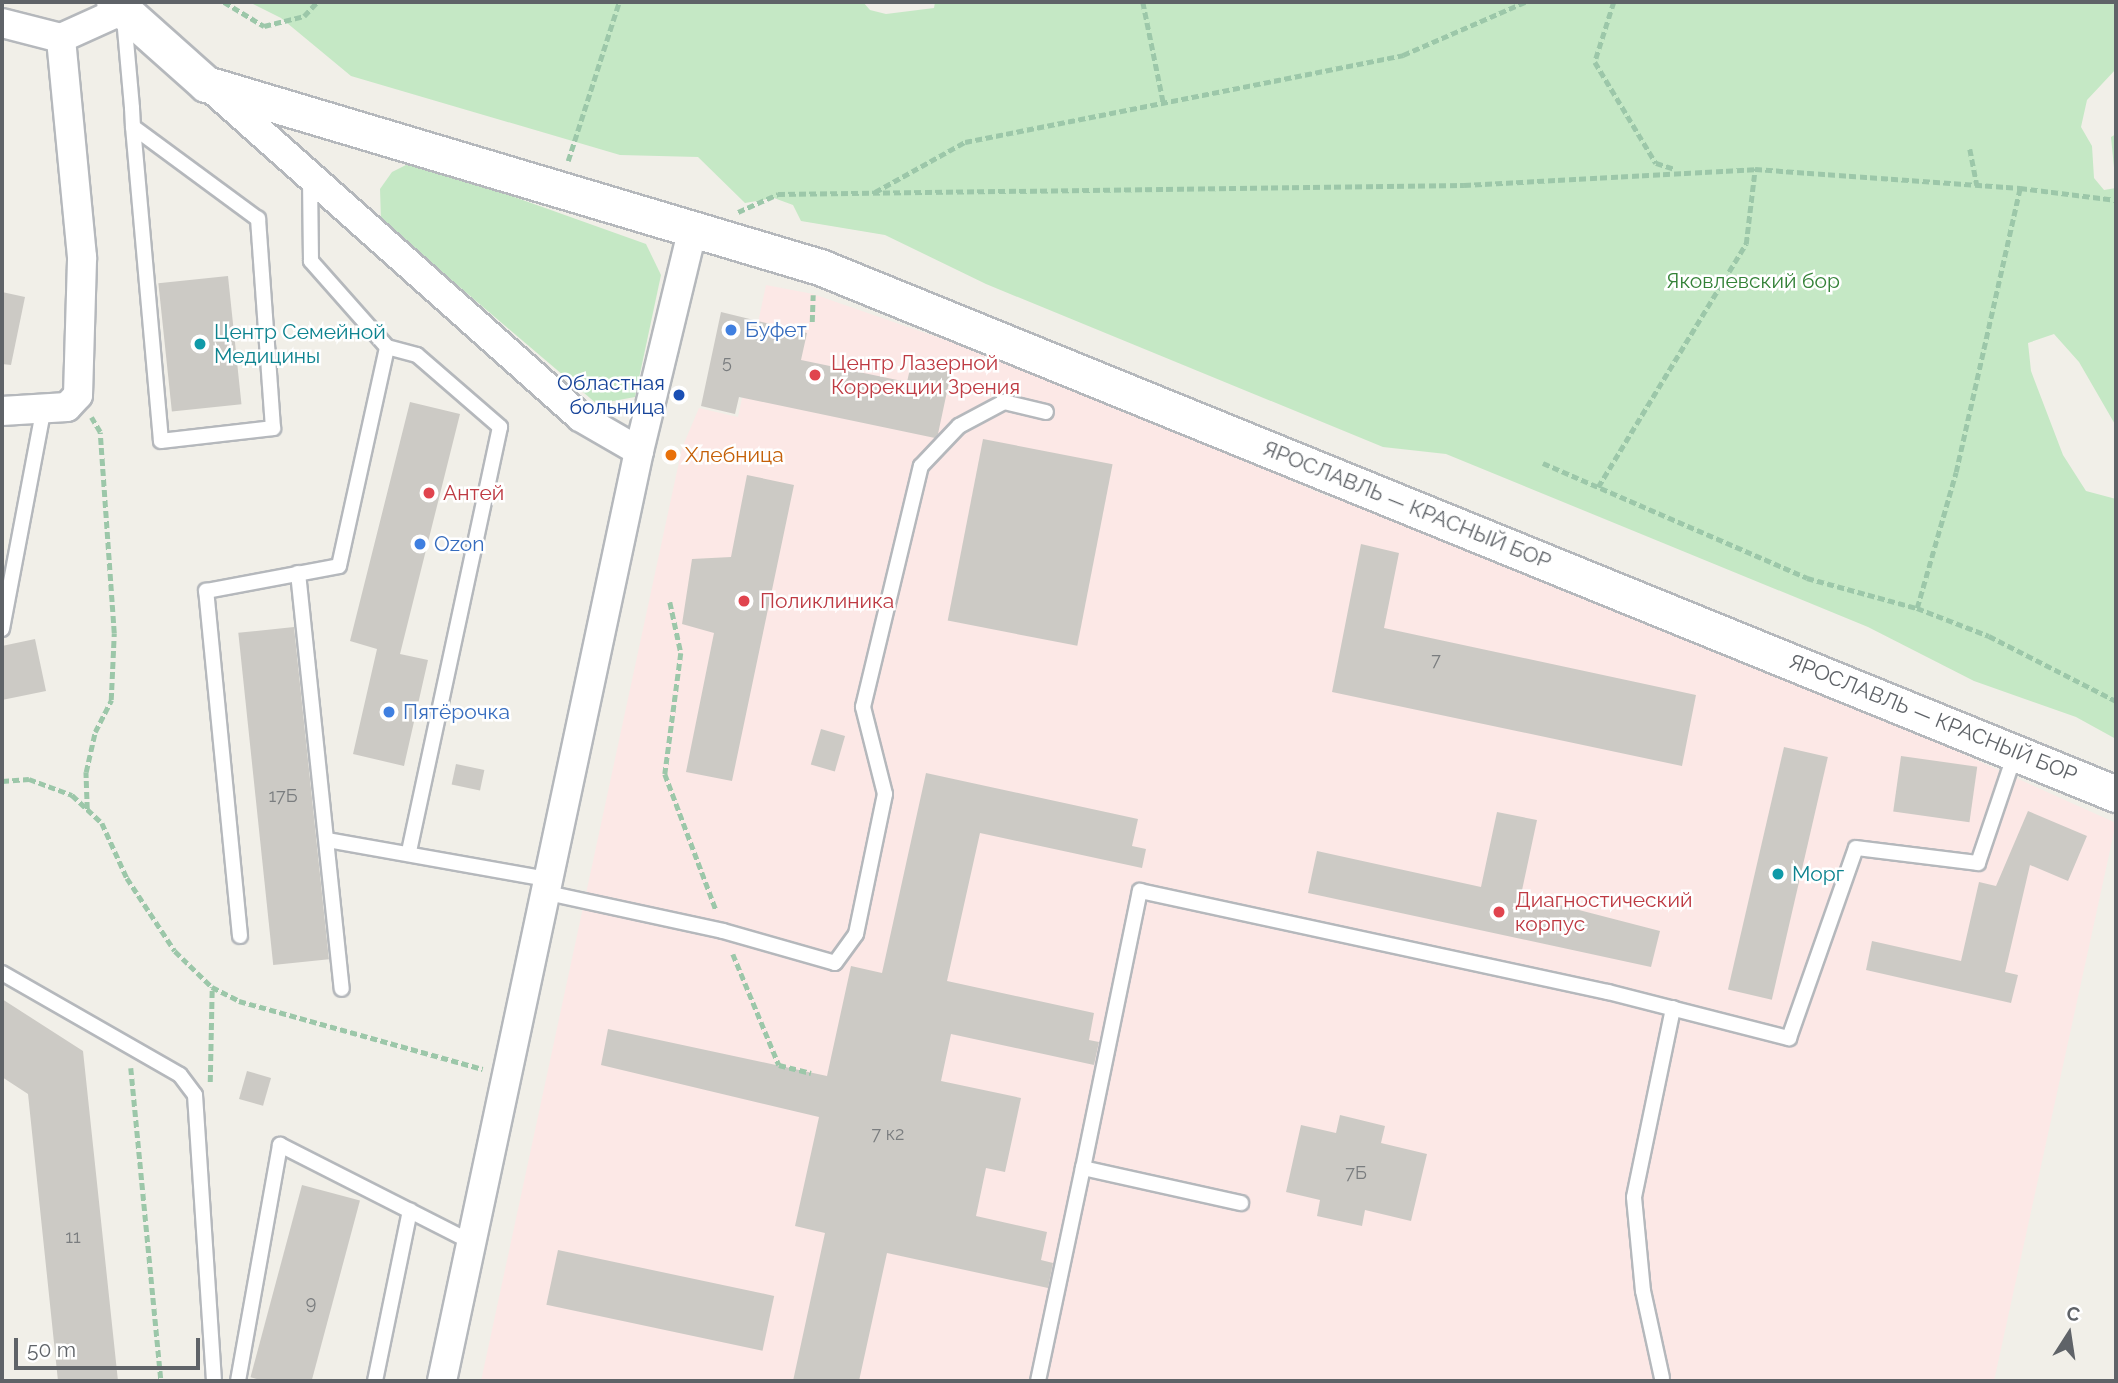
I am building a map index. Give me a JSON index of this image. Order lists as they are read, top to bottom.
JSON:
{
  "streets": {
    "street": ["ЯРОСЛАВЛЬ — КРАСНЫЙ БОР"]
  },
  "parks": ["Яковлевский бор"],
  "places": [
    "Буфет",
    "Центр Семейной Медицины",
    "Центр Лазерной Коррекции Зрения",
    "Областная больница",
    "Хлебница",
    "Антей",
    "Ozon",
    "Поликлиника",
    "Пятёрочка",
    "Морг",
    "Диагностический корпус"
  ],
  "house_numbers": [
    "5",
    "7",
    "17Б",
    "7 к2",
    "7Б",
    "11",
    "9"
  ],
  "scale_bar": "50 m",
  "north": "top"
}
